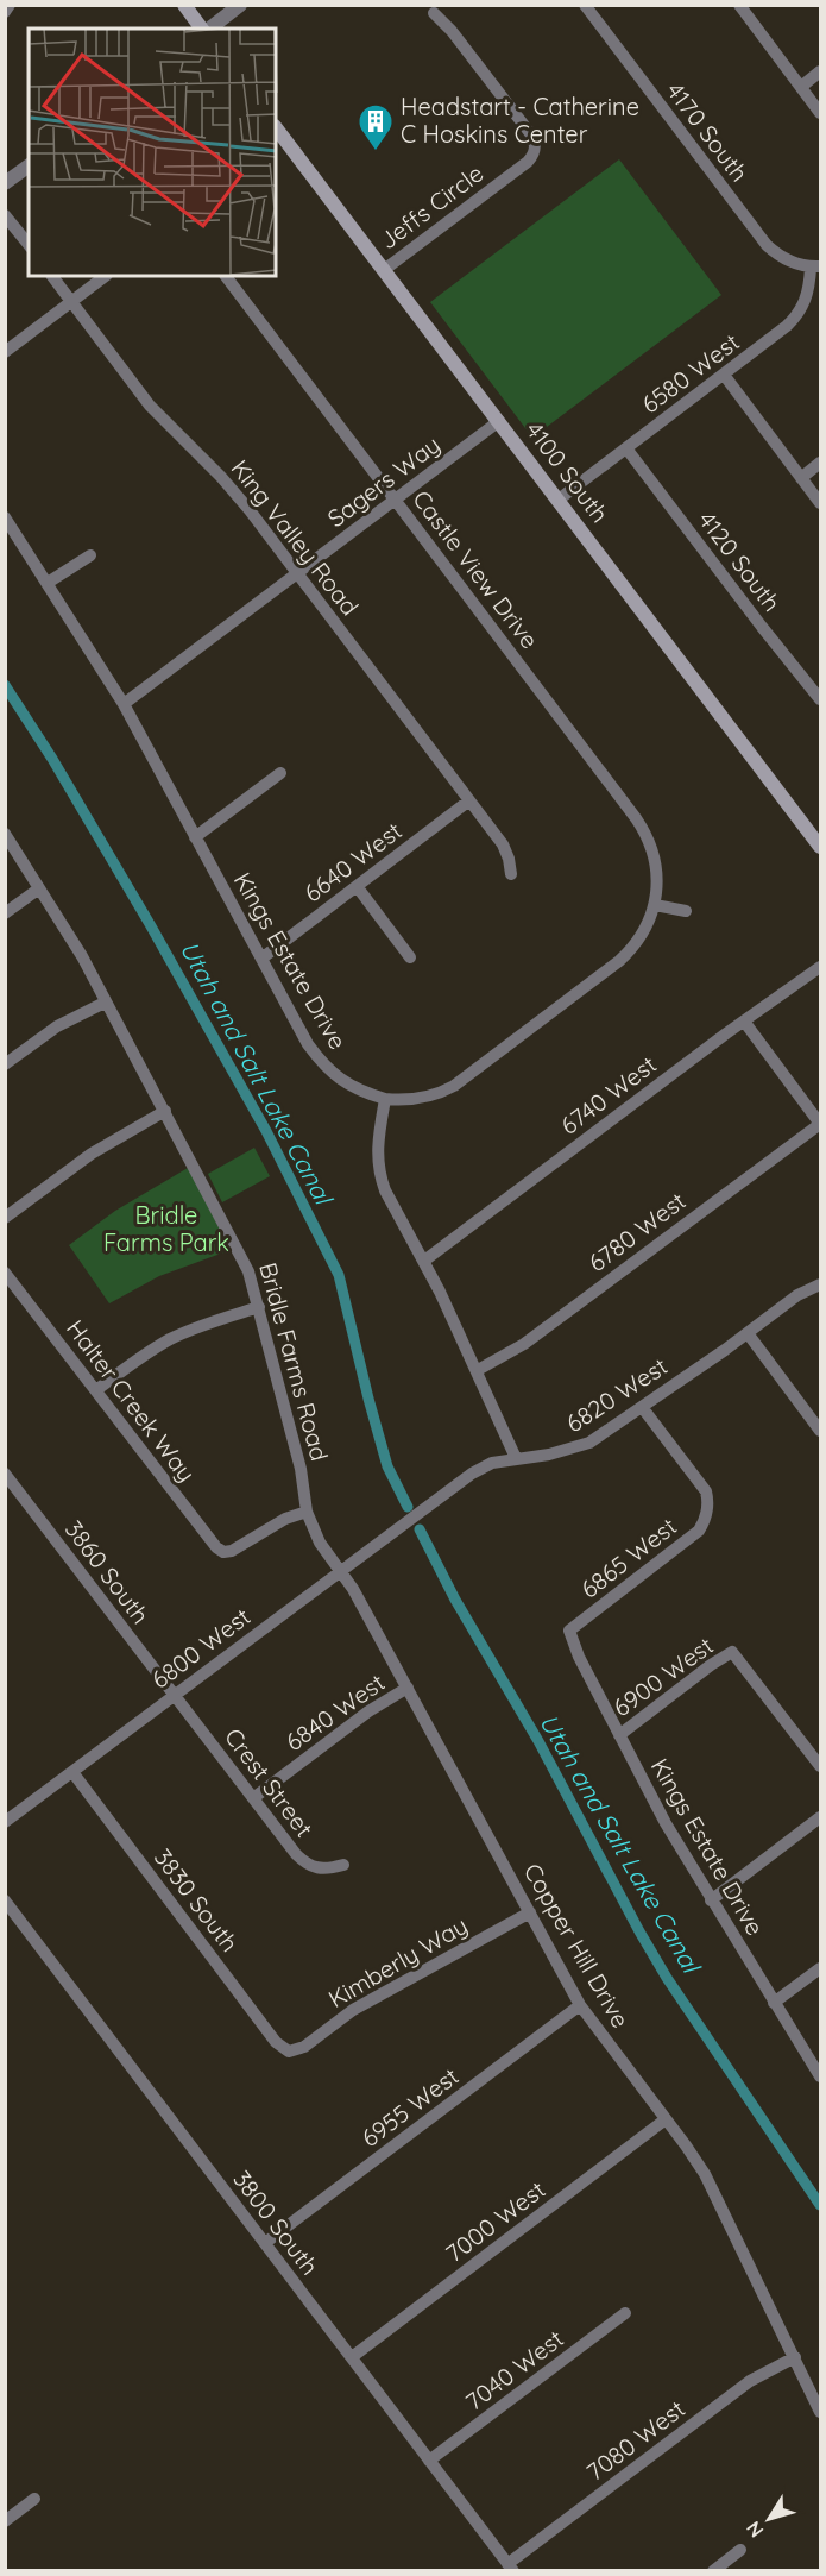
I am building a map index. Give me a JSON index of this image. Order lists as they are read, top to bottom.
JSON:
{
  "streets": {
    "main road": ["4100 South"],
    "street": [
      "4170 South",
      "Jeffs Circle",
      "6580 West",
      "Sagers Way",
      "King Valley Road",
      "4120 South",
      "Castle View Drive",
      "6640 West",
      "Kings Estate Drive",
      "6740 West",
      "6780 West",
      "Bridle Farms Road",
      "6820 West",
      "Halter Creek Way",
      "6865 West",
      "3860 South",
      "6800 West",
      "6900 West",
      "6840 West",
      "Crest Street",
      "3830 South",
      "Copper Hill Drive",
      "Kimberly Way",
      "6955 West",
      "7000 West",
      "3800 South",
      "7040 West",
      "7080 West"
    ]
  },
  "crossings": [
    ["4170 South", "6580 West"],
    ["Jeffs Circle", "4100 South"],
    ["6580 West", "4100 South"],
    ["6580 West", "4120 South"],
    ["4100 South", "Sagers Way"],
    ["Sagers Way", "King Valley Road"],
    ["Sagers Way", "Castle View Drive"],
    ["Sagers Way", "Kings Estate Drive"],
    ["King Valley Road", "6640 West"],
    ["Castle View Drive", "Kings Estate Drive"],
    ["6640 West", "Kings Estate Drive"],
    ["Kings Estate Drive", "6865 West"],
    ["Kings Estate Drive", "6900 West"],
    ["Bridle Farms Road", "Halter Creek Way"],
    ["Bridle Farms Road", "6800 West"],
    ["Bridle Farms Road", "Copper Hill Drive"],
    ["6820 West", "6865 West"],
    ["6820 West", "6800 West"],
    ["3860 South", "6800 West"],
    ["3860 South", "Crest Street"],
    ["6800 West", "Crest Street"],
    ["6800 West", "3830 South"],
    ["6800 West", "Copper Hill Drive"],
    ["6840 West", "Crest Street"],
    ["6840 West", "Copper Hill Drive"],
    ["3830 South", "Kimberly Way"],
    ["Copper Hill Drive", "Kimberly Way"],
    ["Copper Hill Drive", "6955 West"],
    ["Copper Hill Drive", "7000 West"],
    ["Copper Hill Drive", "7080 West"],
    ["6955 West", "3800 South"],
    ["7000 West", "3800 South"],
    ["3800 South", "7040 West"],
    ["3800 South", "7080 West"]
  ],
  "water": ["Utah and Salt Lake Canal"],
  "parks": ["Bridle Farms Park"],
  "places": {
    "building": ["Headstart - Catherine C Hoskins Center"]
  },
  "north": "bottom left"
}
